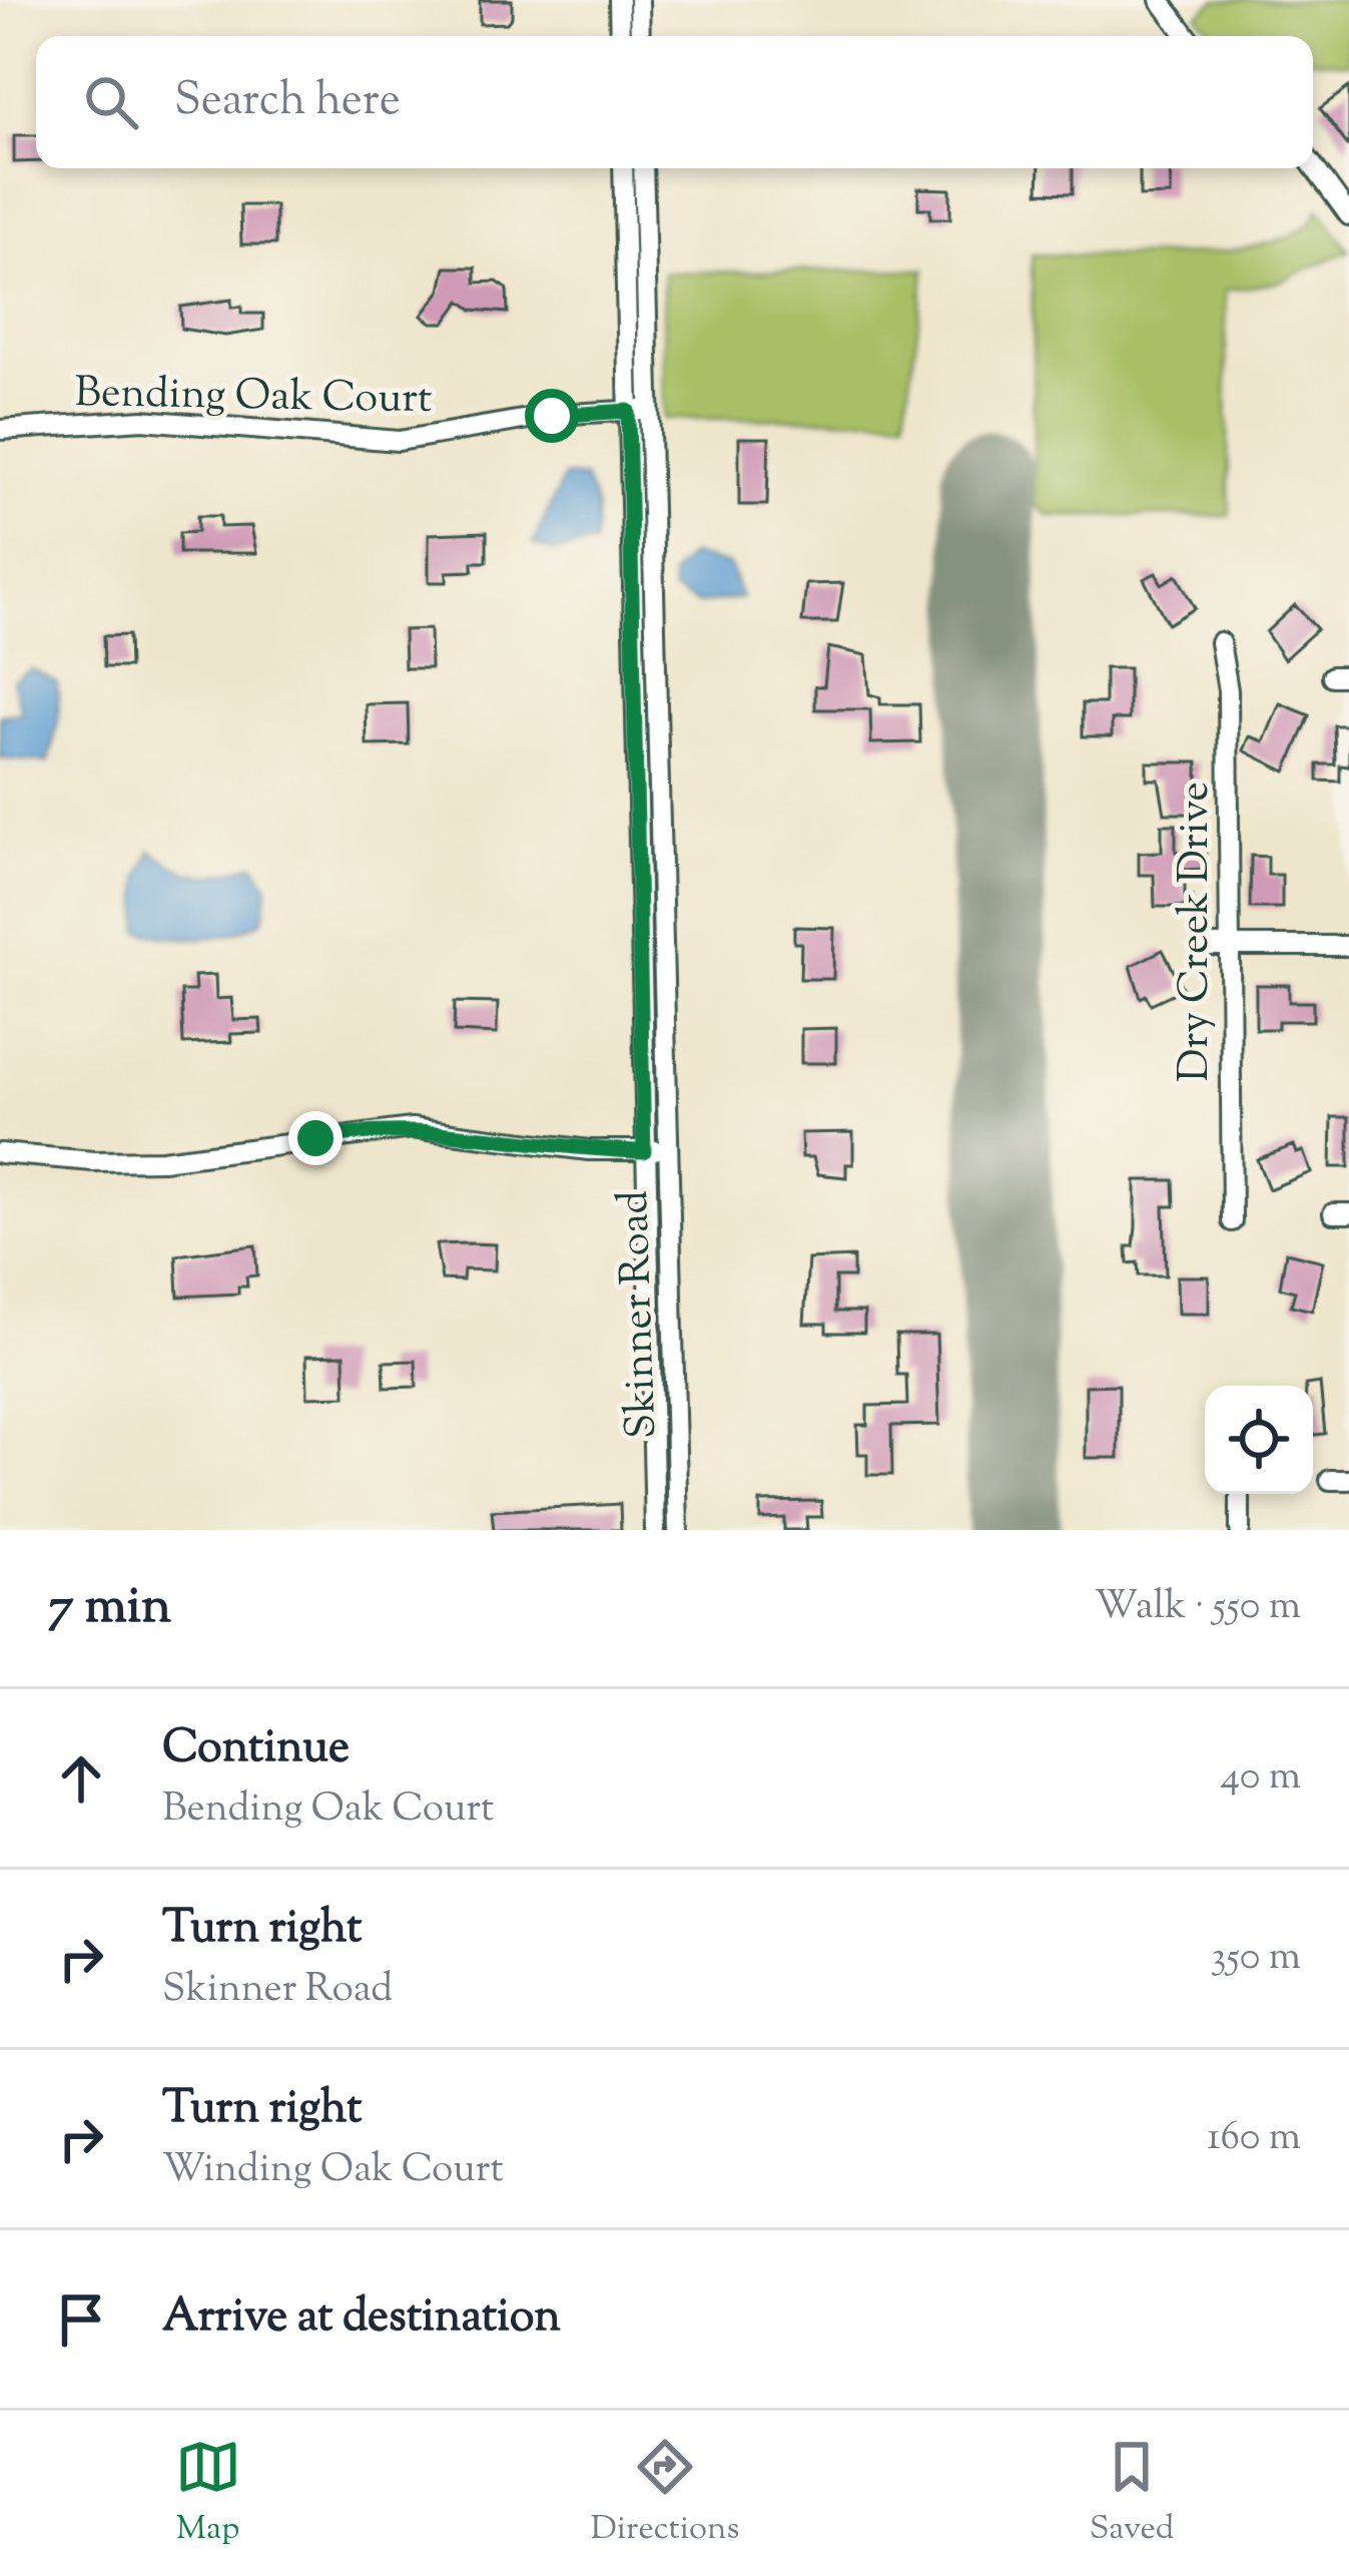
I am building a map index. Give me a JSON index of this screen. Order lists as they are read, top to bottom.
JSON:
{
  "streets": {
    "street": ["Bending Oak Court", "Dry Creek Drive", "Skinner Road"]
  },
  "crossings": [
    ["Bending Oak Court", "Skinner Road"]
  ],
  "page": {
    "search": "Search here",
    "heading": ["7 min", "Walk · 550 m"],
    "list": [
      ["Continue", "Bending Oak Court", "40 m"],
      ["Turn right", "Skinner Road", "350 m"],
      ["Turn right", "Winding Oak Court", "160 m"],
      "Arrive at destination"
    ],
    "nav": ["Map", "Directions", "Saved"]
  }
}
